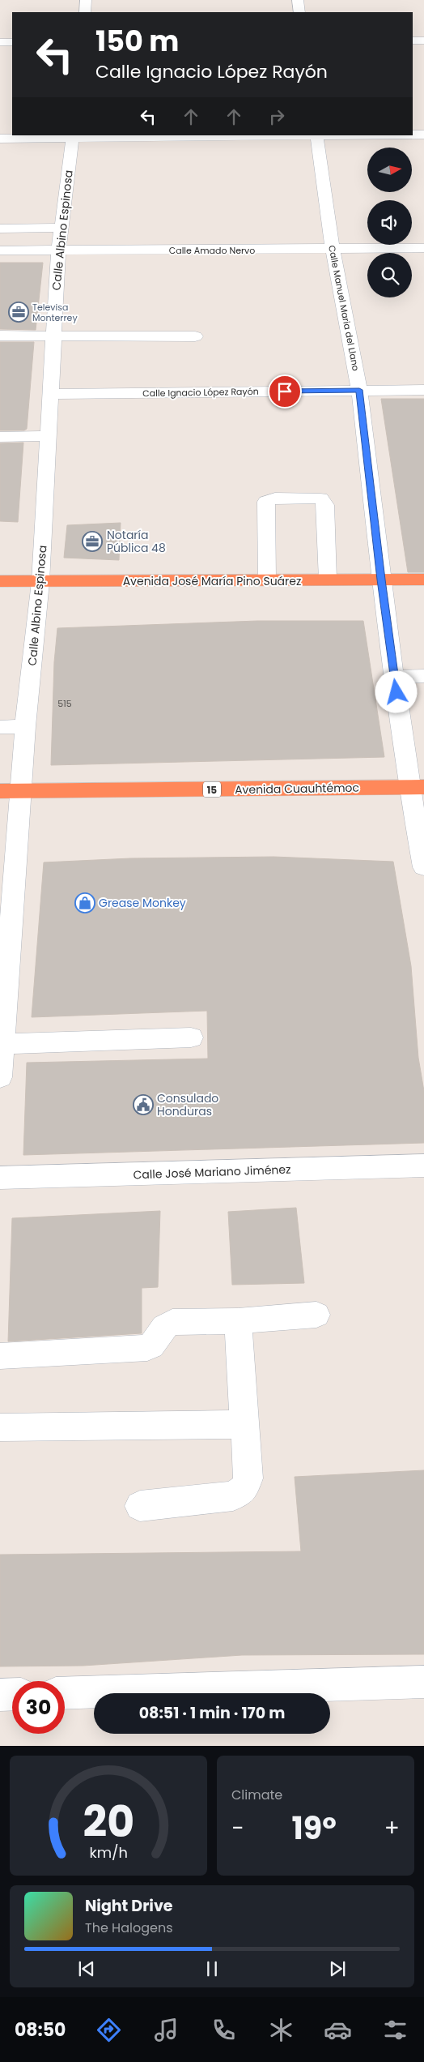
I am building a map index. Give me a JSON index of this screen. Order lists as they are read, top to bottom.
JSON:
{
  "streets": {
    "highway": ["Avenida José María Pino Suárez", "Avenida Cuauhtémoc", "15"],
    "street": [
      "Calle Albino Espinosa",
      "Calle Amado Nervo",
      "Calle Manuel Maria del Llano",
      "Calle Ignacio López Rayón",
      "Calle José Mariano Jiménez"
    ]
  },
  "crossings": [
    ["Calle Albino Espinosa", "Calle Amado Nervo"],
    ["Calle Albino Espinosa", "Calle Ignacio López Rayón"],
    ["Calle Albino Espinosa", "Avenida José María Pino Suárez"],
    ["Calle Albino Espinosa", "Avenida Cuauhtémoc"],
    ["Calle Amado Nervo", "Calle Manuel Maria del Llano"],
    ["Calle Manuel Maria del Llano", "Calle Ignacio López Rayón"],
    ["Calle Manuel Maria del Llano", "Avenida José María Pino Suárez"],
    ["Calle Manuel Maria del Llano", "Avenida Cuauhtémoc"]
  ],
  "places": {
    "office": ["Televisa Monterrey", "Notaría Pública 48"],
    "shop": ["Grease Monkey"],
    "public building": ["Consulado Honduras"]
  },
  "house_numbers": ["515"],
  "north": "right",
  "page": {
    "turn": ["150 m", "Calle Ignacio López Rayón"],
    "limit": "30",
    "trip": "08:51 · 1 min · 170 m",
    "tile": "Climate",
    "heat": ["−", "19°", "+"],
    "song": ["Night Drive", "The Halogens"],
    "tabs": "08:50",
    "gauge": ["20", "km/h"]
  }
}
